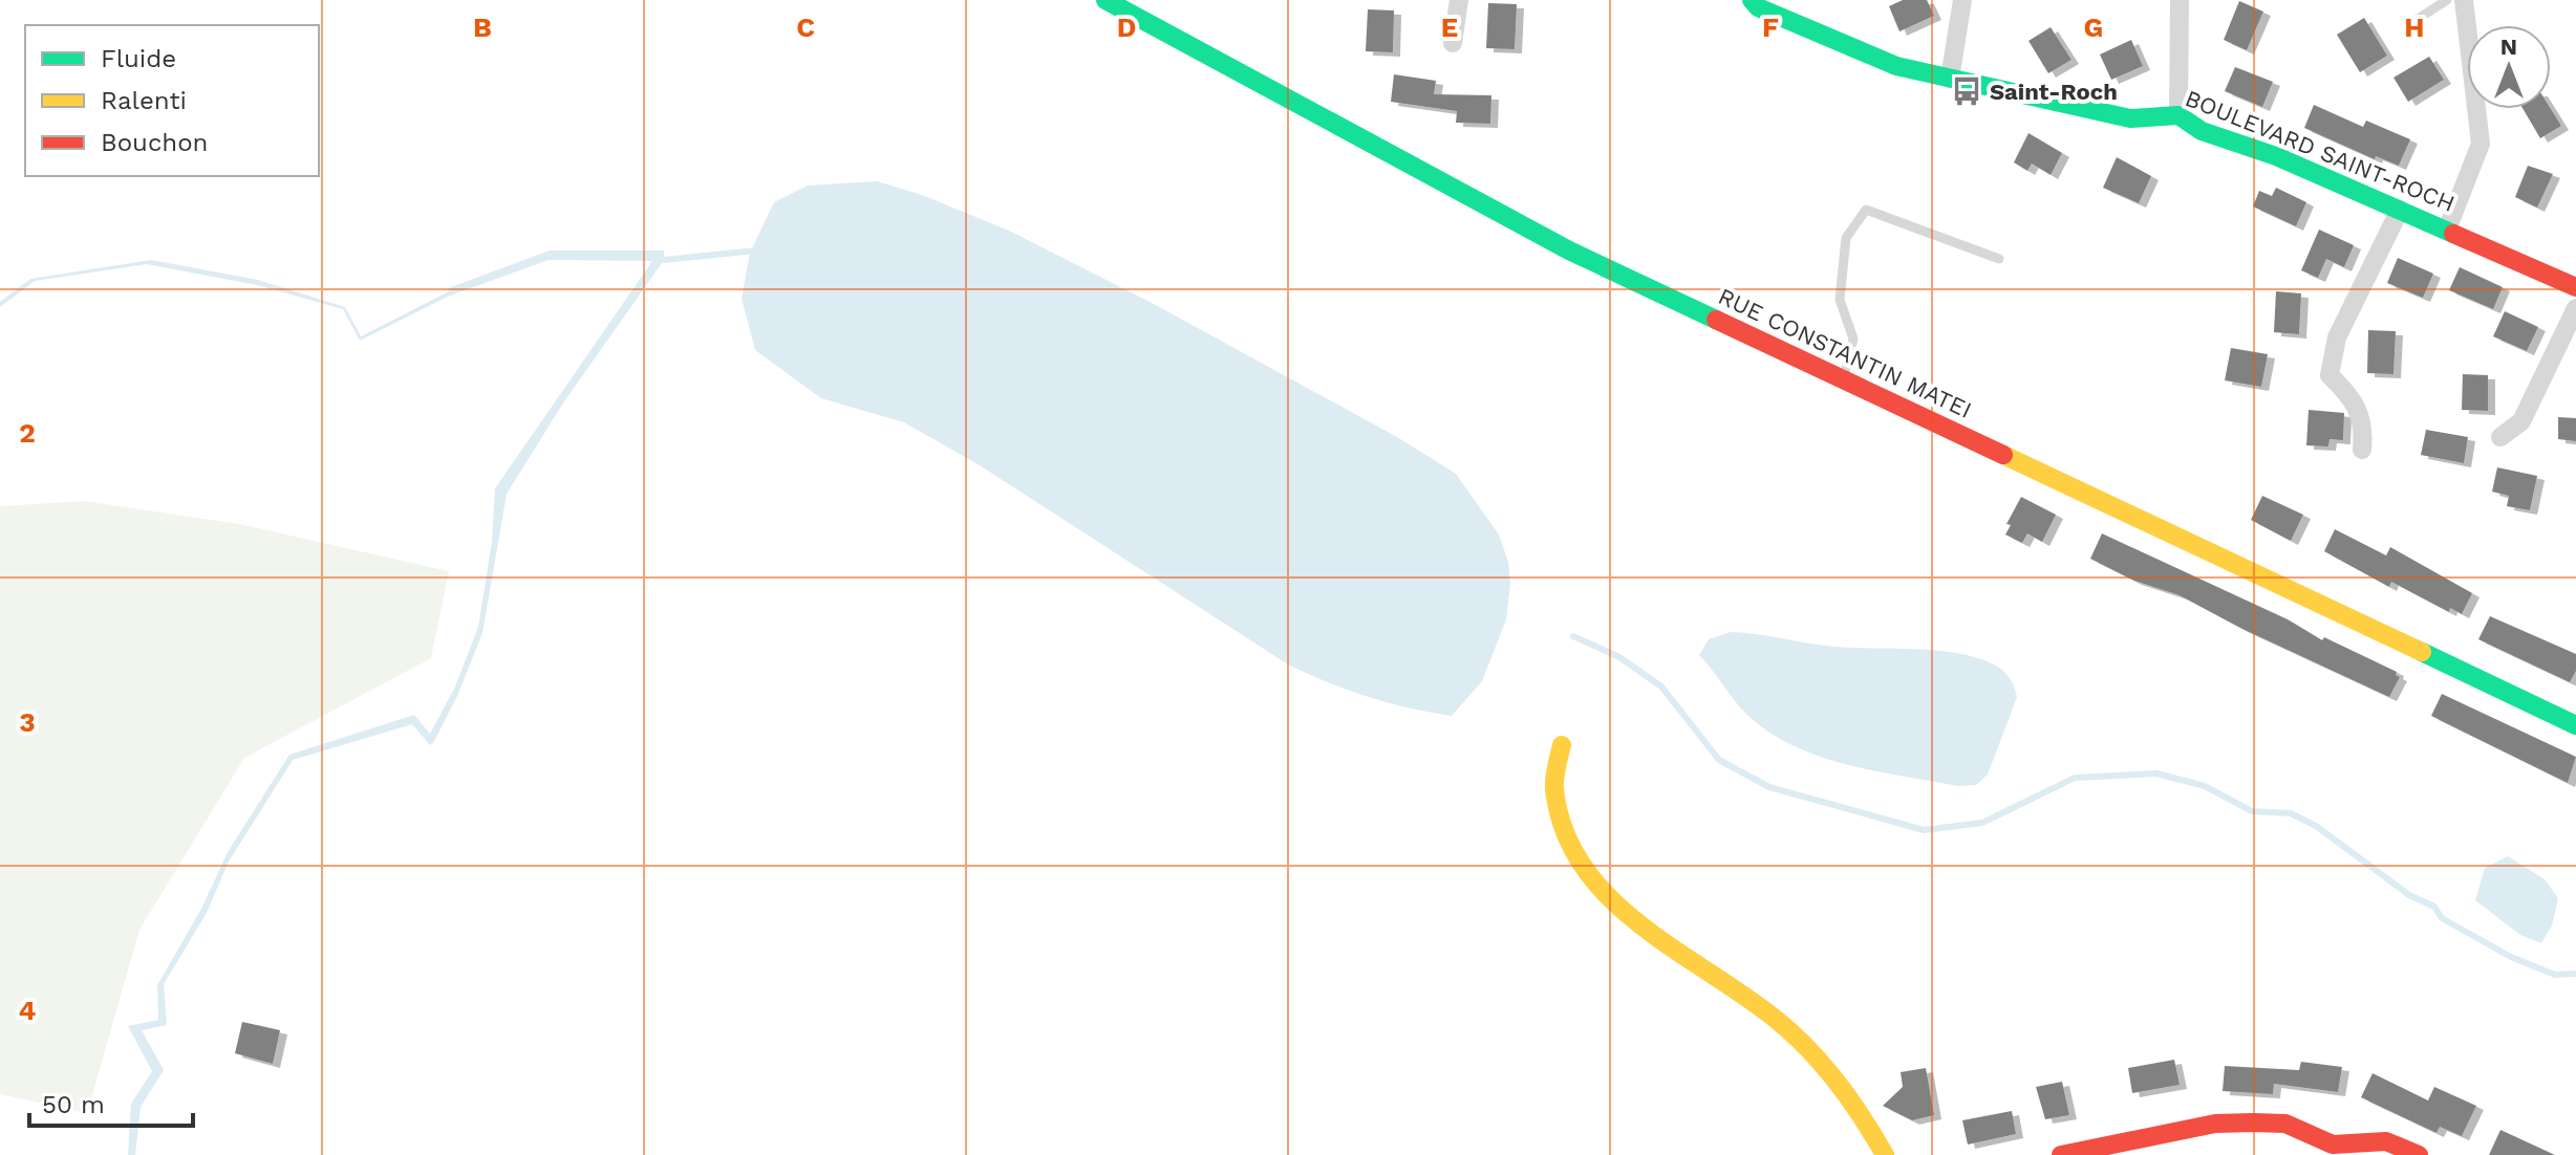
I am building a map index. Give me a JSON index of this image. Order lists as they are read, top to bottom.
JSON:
{
  "streets": {
    "street": ["BOULEVARD SAINT-ROCH", "RUE CONSTANTIN MATEI"]
  },
  "places": {
    "bus stop": ["Saint-Roch"]
  },
  "legend": ["Fluide", "Ralenti", "Bouchon"],
  "scale_bar": "50 m",
  "north": "top",
  "grid": {
    "columns": [
      "B",
      "C",
      "D",
      "E",
      "F",
      "G",
      "H"
    ],
    "rows": ["2", "3", "4"]
  }
}
